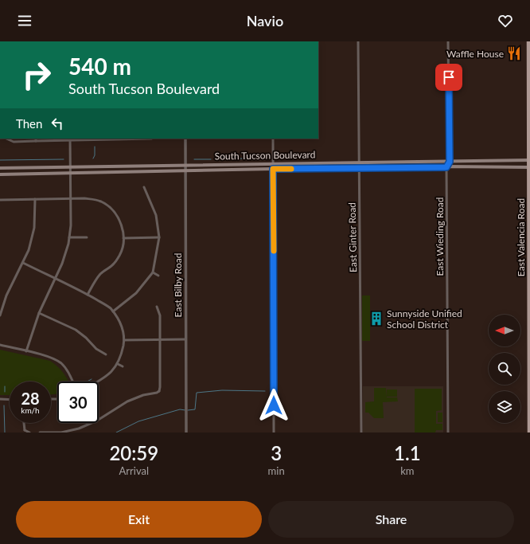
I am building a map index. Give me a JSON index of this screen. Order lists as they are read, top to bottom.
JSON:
{
  "streets": {
    "main road": ["South Tucson Boulevard", "East Valencia Road"],
    "street": ["East Wieding Road", "East Ginter Road", "East Bilby Road"]
  },
  "crossings": [
    ["South Tucson Boulevard", "East Wieding Road"],
    ["South Tucson Boulevard", "East Ginter Road"],
    ["South Tucson Boulevard", "East Valencia Road"],
    ["South Tucson Boulevard", "East Bilby Road"]
  ],
  "places": {
    "restaurant": ["Waffle House"],
    "building": ["Sunnyside Unified School District"]
  },
  "north": "left",
  "page": {
    "header": "Navio",
    "turn": ["540 m", "South Tucson Boulevard"],
    "then": "Then",
    "speed": "28 km/h",
    "limit": "30",
    "eta": [
      "20:59",
      "Arrival",
      "3",
      "min",
      "1.1",
      "km"
    ],
    "buttons": ["Exit", "Share"]
  }
}
